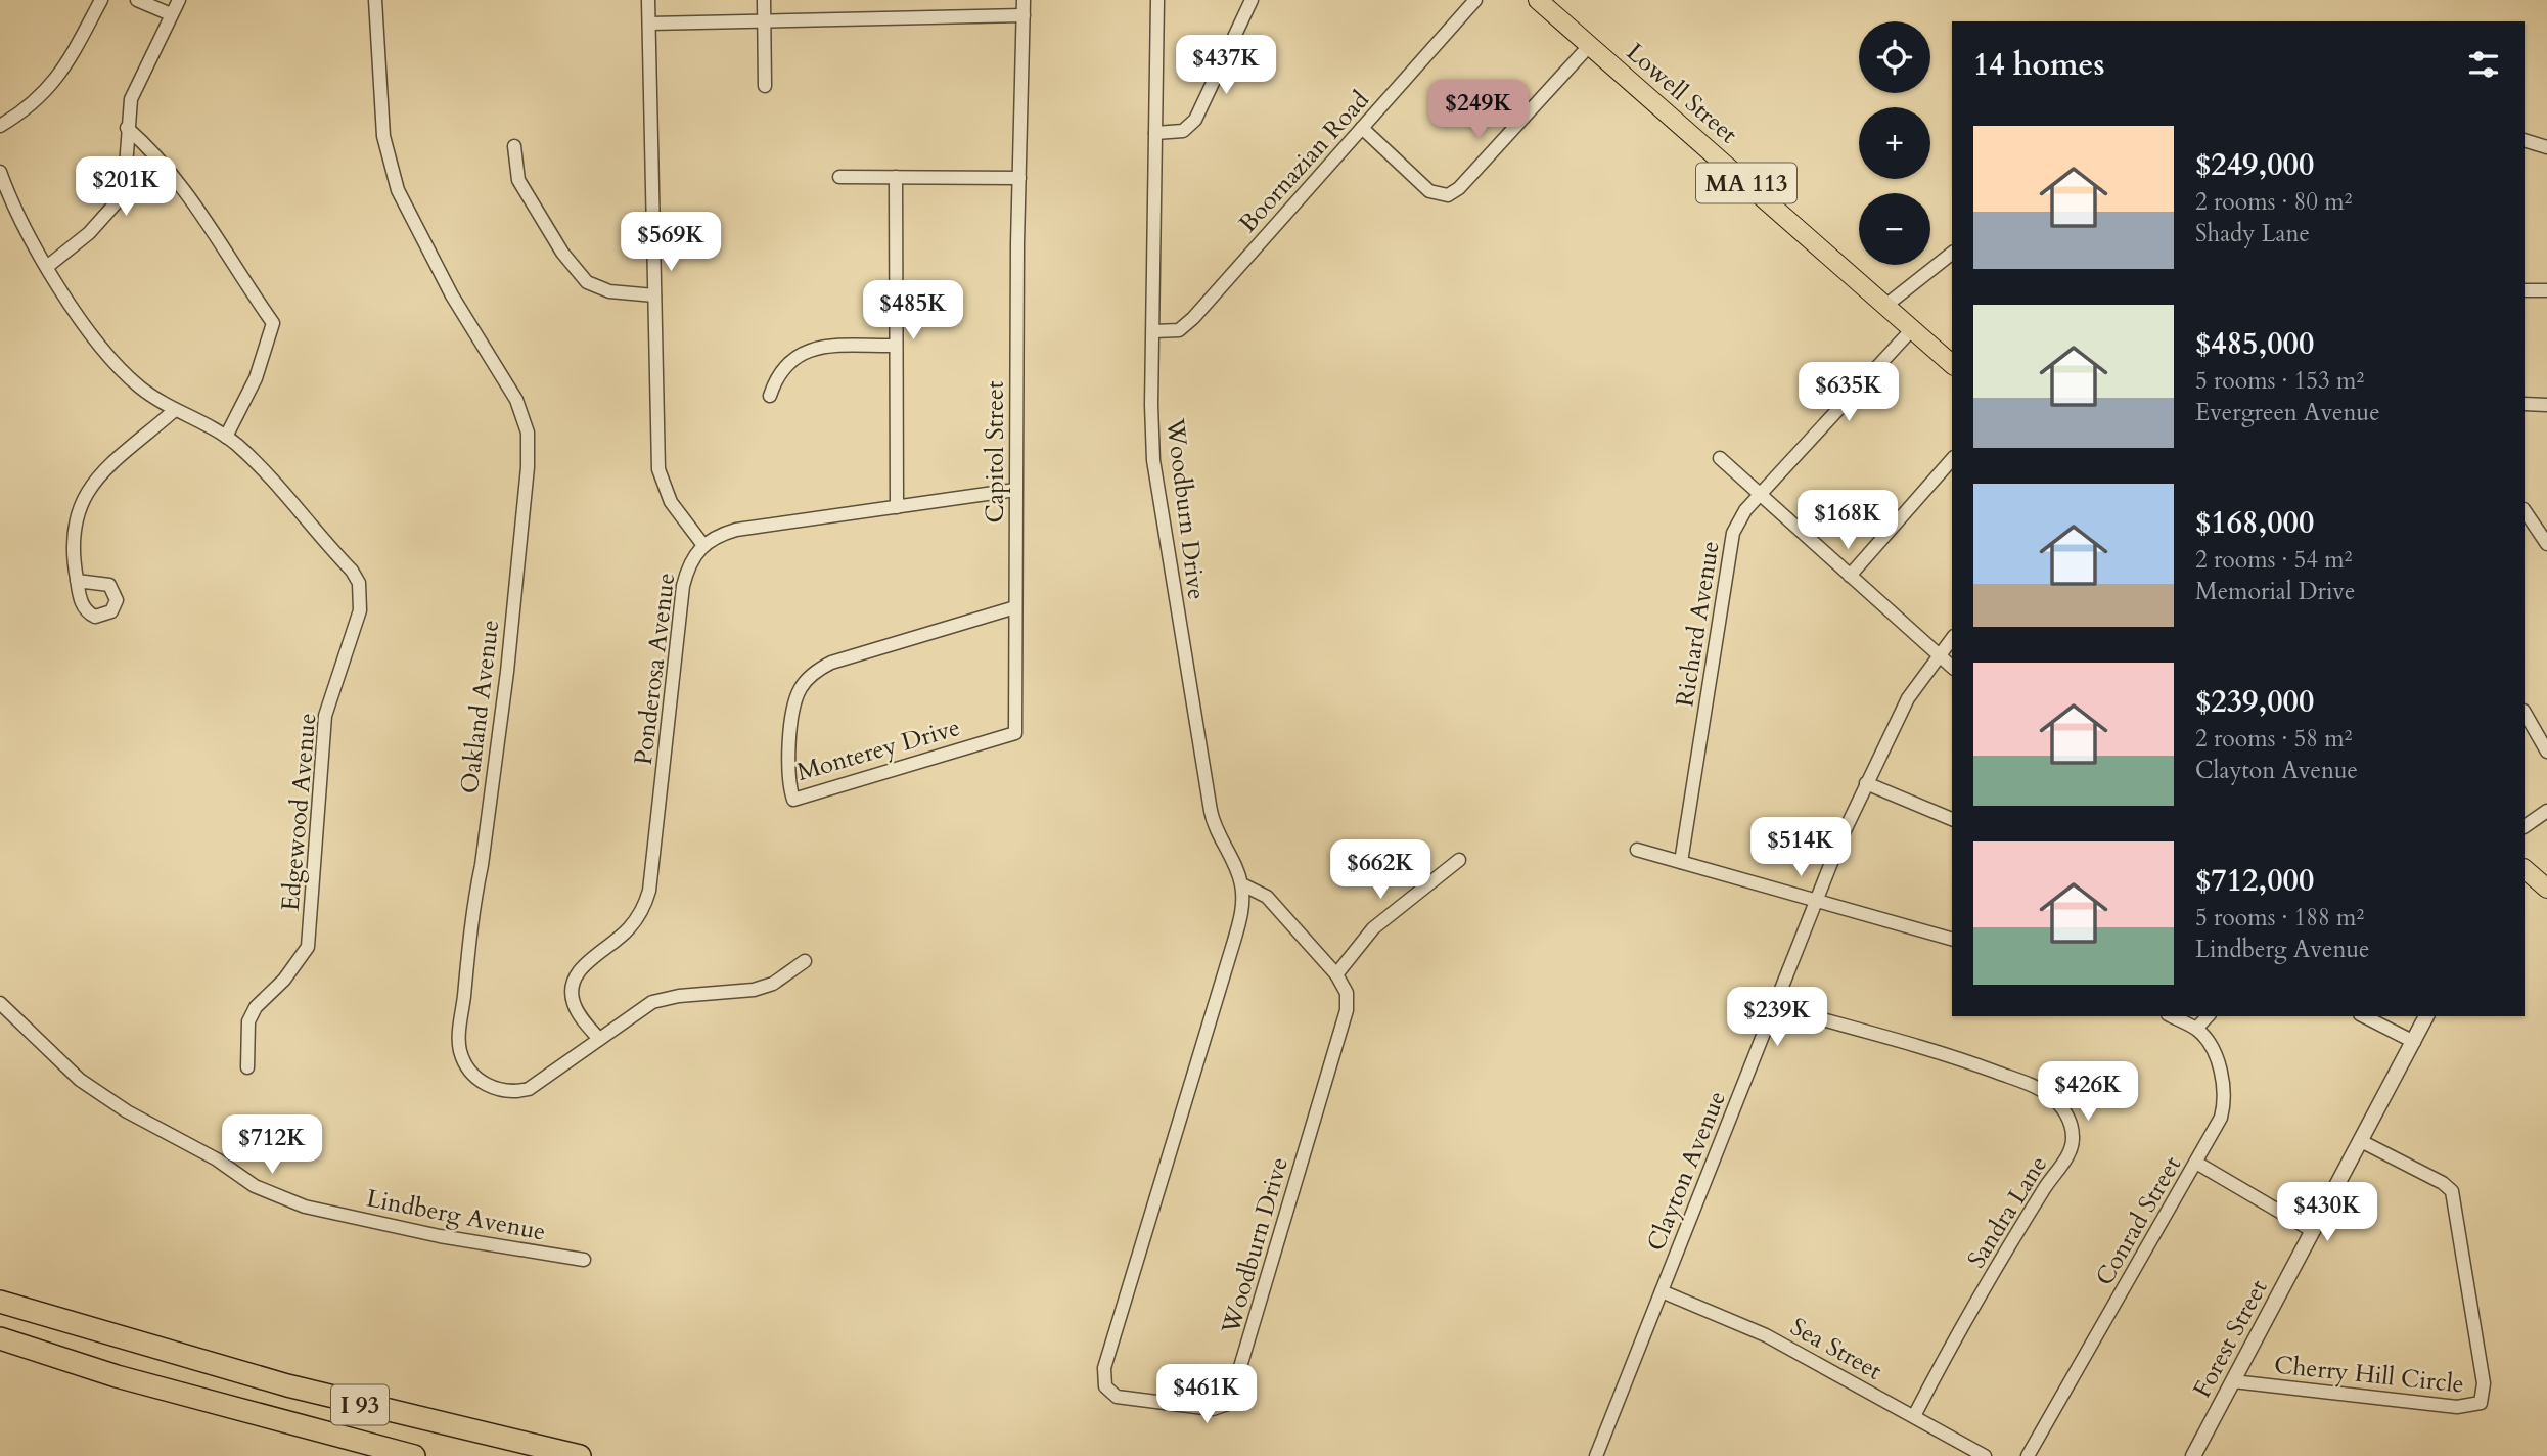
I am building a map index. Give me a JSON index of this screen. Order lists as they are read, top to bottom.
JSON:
{
  "streets": {
    "highway": ["I 93"],
    "main road": ["Lowell Street", "MA 113"],
    "street": [
      "Boornazian Road",
      "Capitol Street",
      "Woodburn Drive",
      "Richard Avenue",
      "Ponderosa Avenue",
      "Oakland Avenue",
      "Monterey Drive",
      "Edgewood Avenue",
      "Clayton Avenue",
      "Sandra Lane",
      "Lindberg Avenue",
      "Conrad Street",
      "Forest Street",
      "Sea Street",
      "Cherry Hill Circle"
    ]
  },
  "crossings": [
    ["Lowell Street", "Richard Avenue"],
    ["Boornazian Road", "Woodburn Drive"],
    ["Capitol Street", "Ponderosa Avenue"],
    ["Capitol Street", "Monterey Drive"],
    ["Ponderosa Avenue", "Oakland Avenue"],
    ["Clayton Avenue", "Sandra Lane"],
    ["Clayton Avenue", "Sea Street"],
    ["Sandra Lane", "Sea Street"],
    ["Forest Street", "Cherry Hill Circle"]
  ],
  "page": {
    "map_buttons": ["+", "−"],
    "heading": "14 homes",
    "price": [
      "$437K",
      "$249K",
      "$201K",
      "$569K",
      "$485K",
      "$635K",
      "$168K",
      "$514K",
      "$662K",
      "$239K",
      "$426K",
      "$712K",
      "$430K",
      "$461K"
    ],
    "list": [
      {
        "name": "$249,000",
        "note": "2 rooms · 80 m² · Shady Lane"
      },
      {
        "name": "$485,000",
        "note": "5 rooms · 153 m² · Evergreen Avenue"
      },
      {
        "name": "$168,000",
        "note": "2 rooms · 54 m² · Memorial Drive"
      },
      {
        "name": "$239,000",
        "note": "2 rooms · 58 m² · Clayton Avenue"
      },
      {
        "name": "$712,000",
        "note": "5 rooms · 188 m² · Lindberg Avenue"
      }
    ]
  }
}
